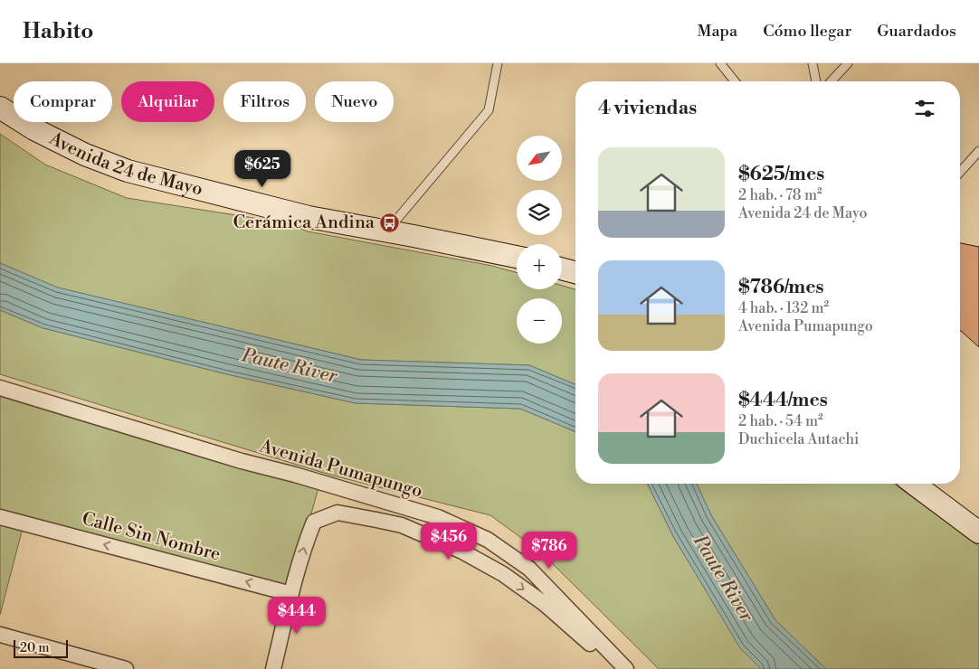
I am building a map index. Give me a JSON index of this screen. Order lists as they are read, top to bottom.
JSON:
{
  "streets": {
    "main road": ["Avenida 24 de Mayo"],
    "street": ["Avenida Pumapungo", "Calle Sin Nombre"]
  },
  "water": ["Paute River"],
  "places": {
    "bus stop": ["Cerámica Andina"]
  },
  "scale_bar": "20 m",
  "north": "bottom left",
  "page": {
    "header": "Habito",
    "nav": ["Mapa", "Cómo llegar", "Guardados"],
    "chip": [
      "Comprar",
      "Alquilar",
      "Filtros",
      "Nuevo"
    ],
    "heading": "4 viviendas",
    "map_buttons": ["+", "−"],
    "list": [
      {
        "name": "$625/mes",
        "note": "2 hab. · 78 m² · Avenida 24 de Mayo"
      },
      {
        "name": "$786/mes",
        "note": "4 hab. · 132 m² · Avenida Pumapungo"
      },
      {
        "name": "$444/mes",
        "note": "2 hab. · 54 m² · Duchicela Autachi"
      }
    ],
    "price": [
      "$625",
      "$456",
      "$786",
      "$444"
    ],
    "scale": "20 m"
  }
}
